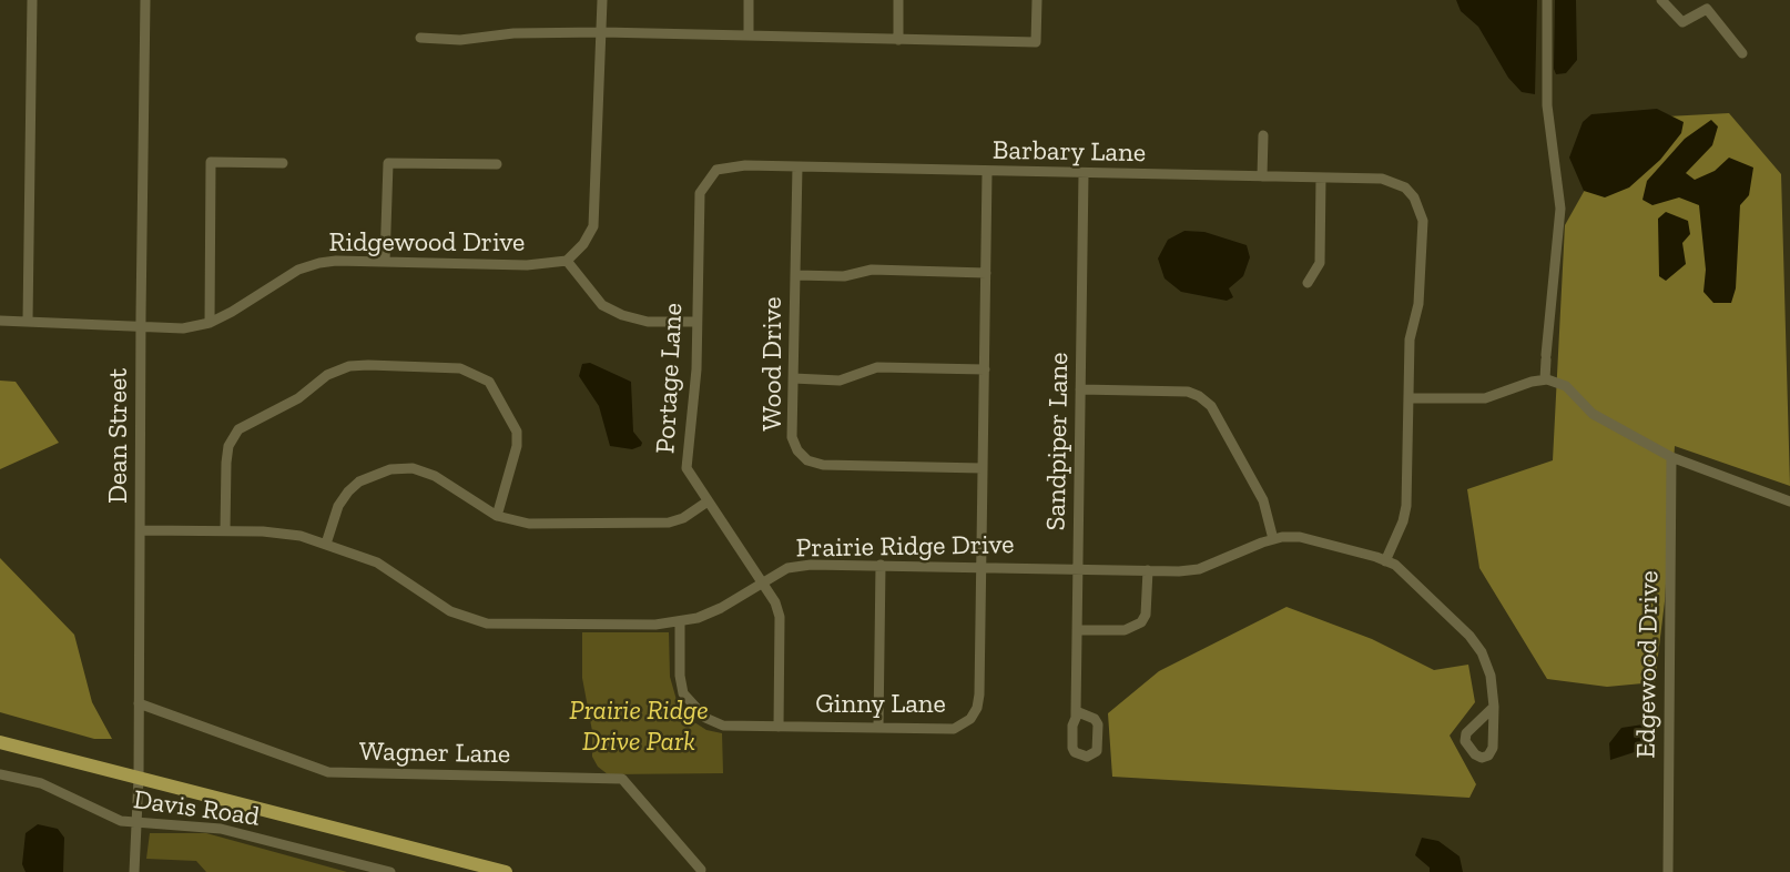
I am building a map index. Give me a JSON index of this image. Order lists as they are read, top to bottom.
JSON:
{
  "streets": {
    "street": [
      "Barbary Lane",
      "Ridgewood Drive",
      "Wood Drive",
      "Portage Lane",
      "Dean Street",
      "Sandpiper Lane",
      "Prairie Ridge Drive",
      "Edgewood Drive",
      "Ginny Lane",
      "Wagner Lane",
      "Davis Road"
    ]
  },
  "crossings": [
    ["Barbary Lane", "Wood Drive"],
    ["Barbary Lane", "Portage Lane"],
    ["Barbary Lane", "Sandpiper Lane"],
    ["Barbary Lane", "Ginny Lane"],
    ["Ridgewood Drive", "Dean Street"],
    ["Wood Drive", "Ginny Lane"],
    ["Portage Lane", "Prairie Ridge Drive"],
    ["Portage Lane", "Ginny Lane"],
    ["Dean Street", "Prairie Ridge Drive"],
    ["Dean Street", "Wagner Lane"],
    ["Dean Street", "Davis Road"],
    ["Sandpiper Lane", "Prairie Ridge Drive"],
    ["Prairie Ridge Drive", "Ginny Lane"]
  ],
  "parks": ["Prairie Ridge Drive Park"]
}
